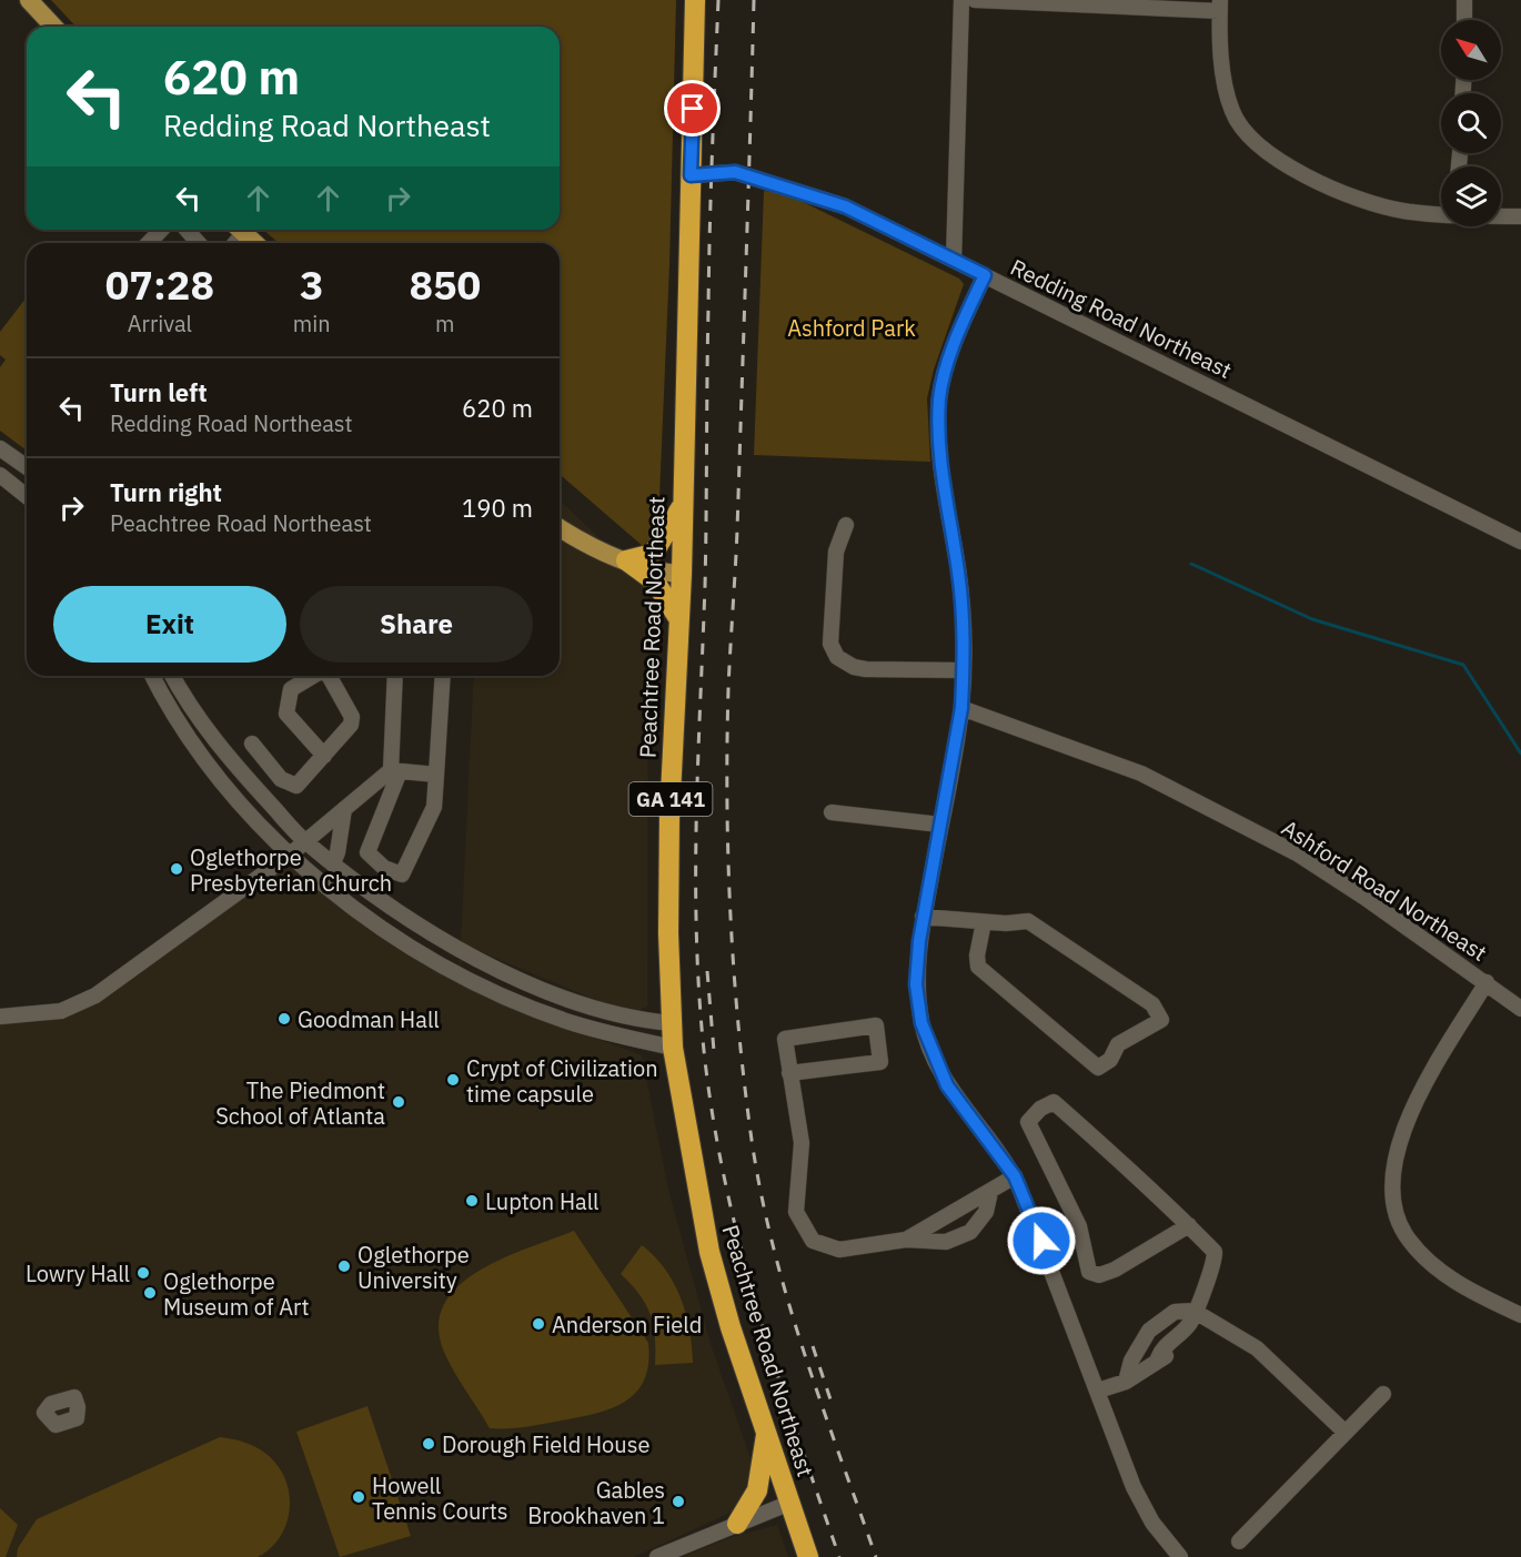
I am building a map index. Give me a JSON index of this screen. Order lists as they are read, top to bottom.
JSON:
{
  "streets": {
    "highway": ["Peachtree Road Northeast", "GA 141"],
    "street": ["Redding Road Northeast", "Ashford Road Northeast"]
  },
  "crossings": [
    ["Redding Road Northeast", "Peachtree Road Northeast"]
  ],
  "parks": ["Ashford Park"],
  "places": [
    "Oglethorpe Presbyterian Church",
    "Goodman Hall",
    "Crypt of Civilization time capsule",
    "The Piedmont School of Atlanta",
    "Lupton Hall",
    "Oglethorpe University",
    "Lowry Hall",
    "Oglethorpe Museum of Art",
    "Anderson Field",
    "Dorough Field House",
    "Howell Tennis Courts",
    "Gables Brookhaven 1"
  ],
  "north": "top left",
  "page": {
    "turn": ["620 m", "Redding Road Northeast"],
    "eta": [
      "07:28",
      "Arrival",
      "3",
      "min",
      "850",
      "m"
    ],
    "list": [
      {
        "name": "Turn left",
        "note": "Redding Road Northeast",
        "value": "620 m"
      },
      {
        "name": "Turn right",
        "note": "Peachtree Road Northeast",
        "value": "190 m"
      }
    ],
    "buttons": ["Exit", "Share"]
  }
}
